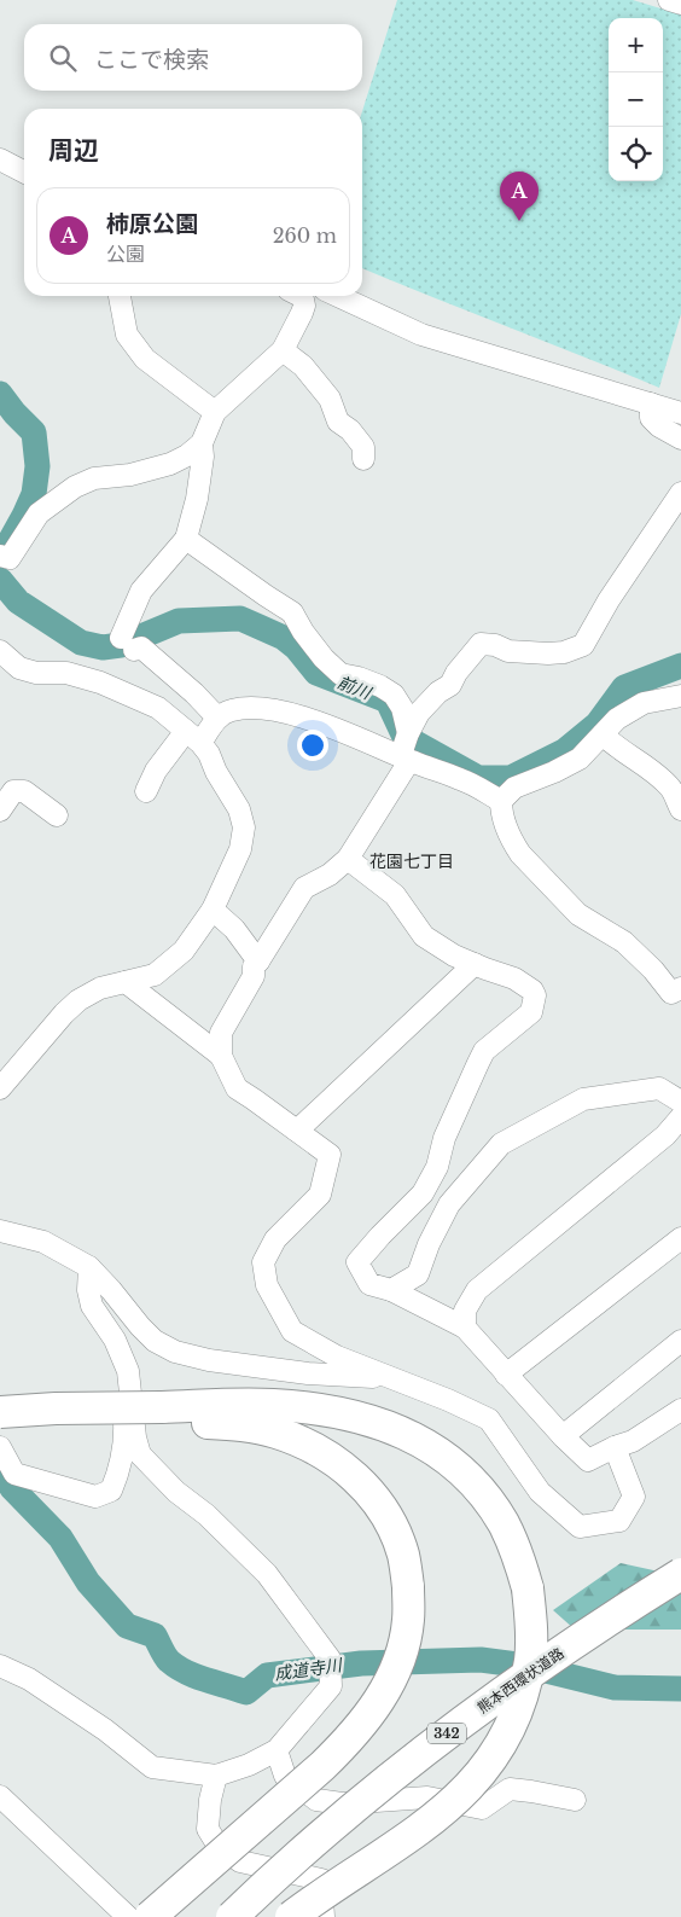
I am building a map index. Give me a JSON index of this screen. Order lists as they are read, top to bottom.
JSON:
{
  "streets": {
    "highway": ["熊本西環状道路", "342"]
  },
  "districts": ["花園七丁目"],
  "water": ["前川", "成道寺川"],
  "page": {
    "map_buttons": ["+", "−"],
    "search": "ここで検索",
    "heading": "周辺",
    "pins": "A",
    "list": [
      {
        "mark": "A",
        "name": "柿原公園",
        "note": "公園",
        "value": "260 m"
      }
    ]
  }
}
